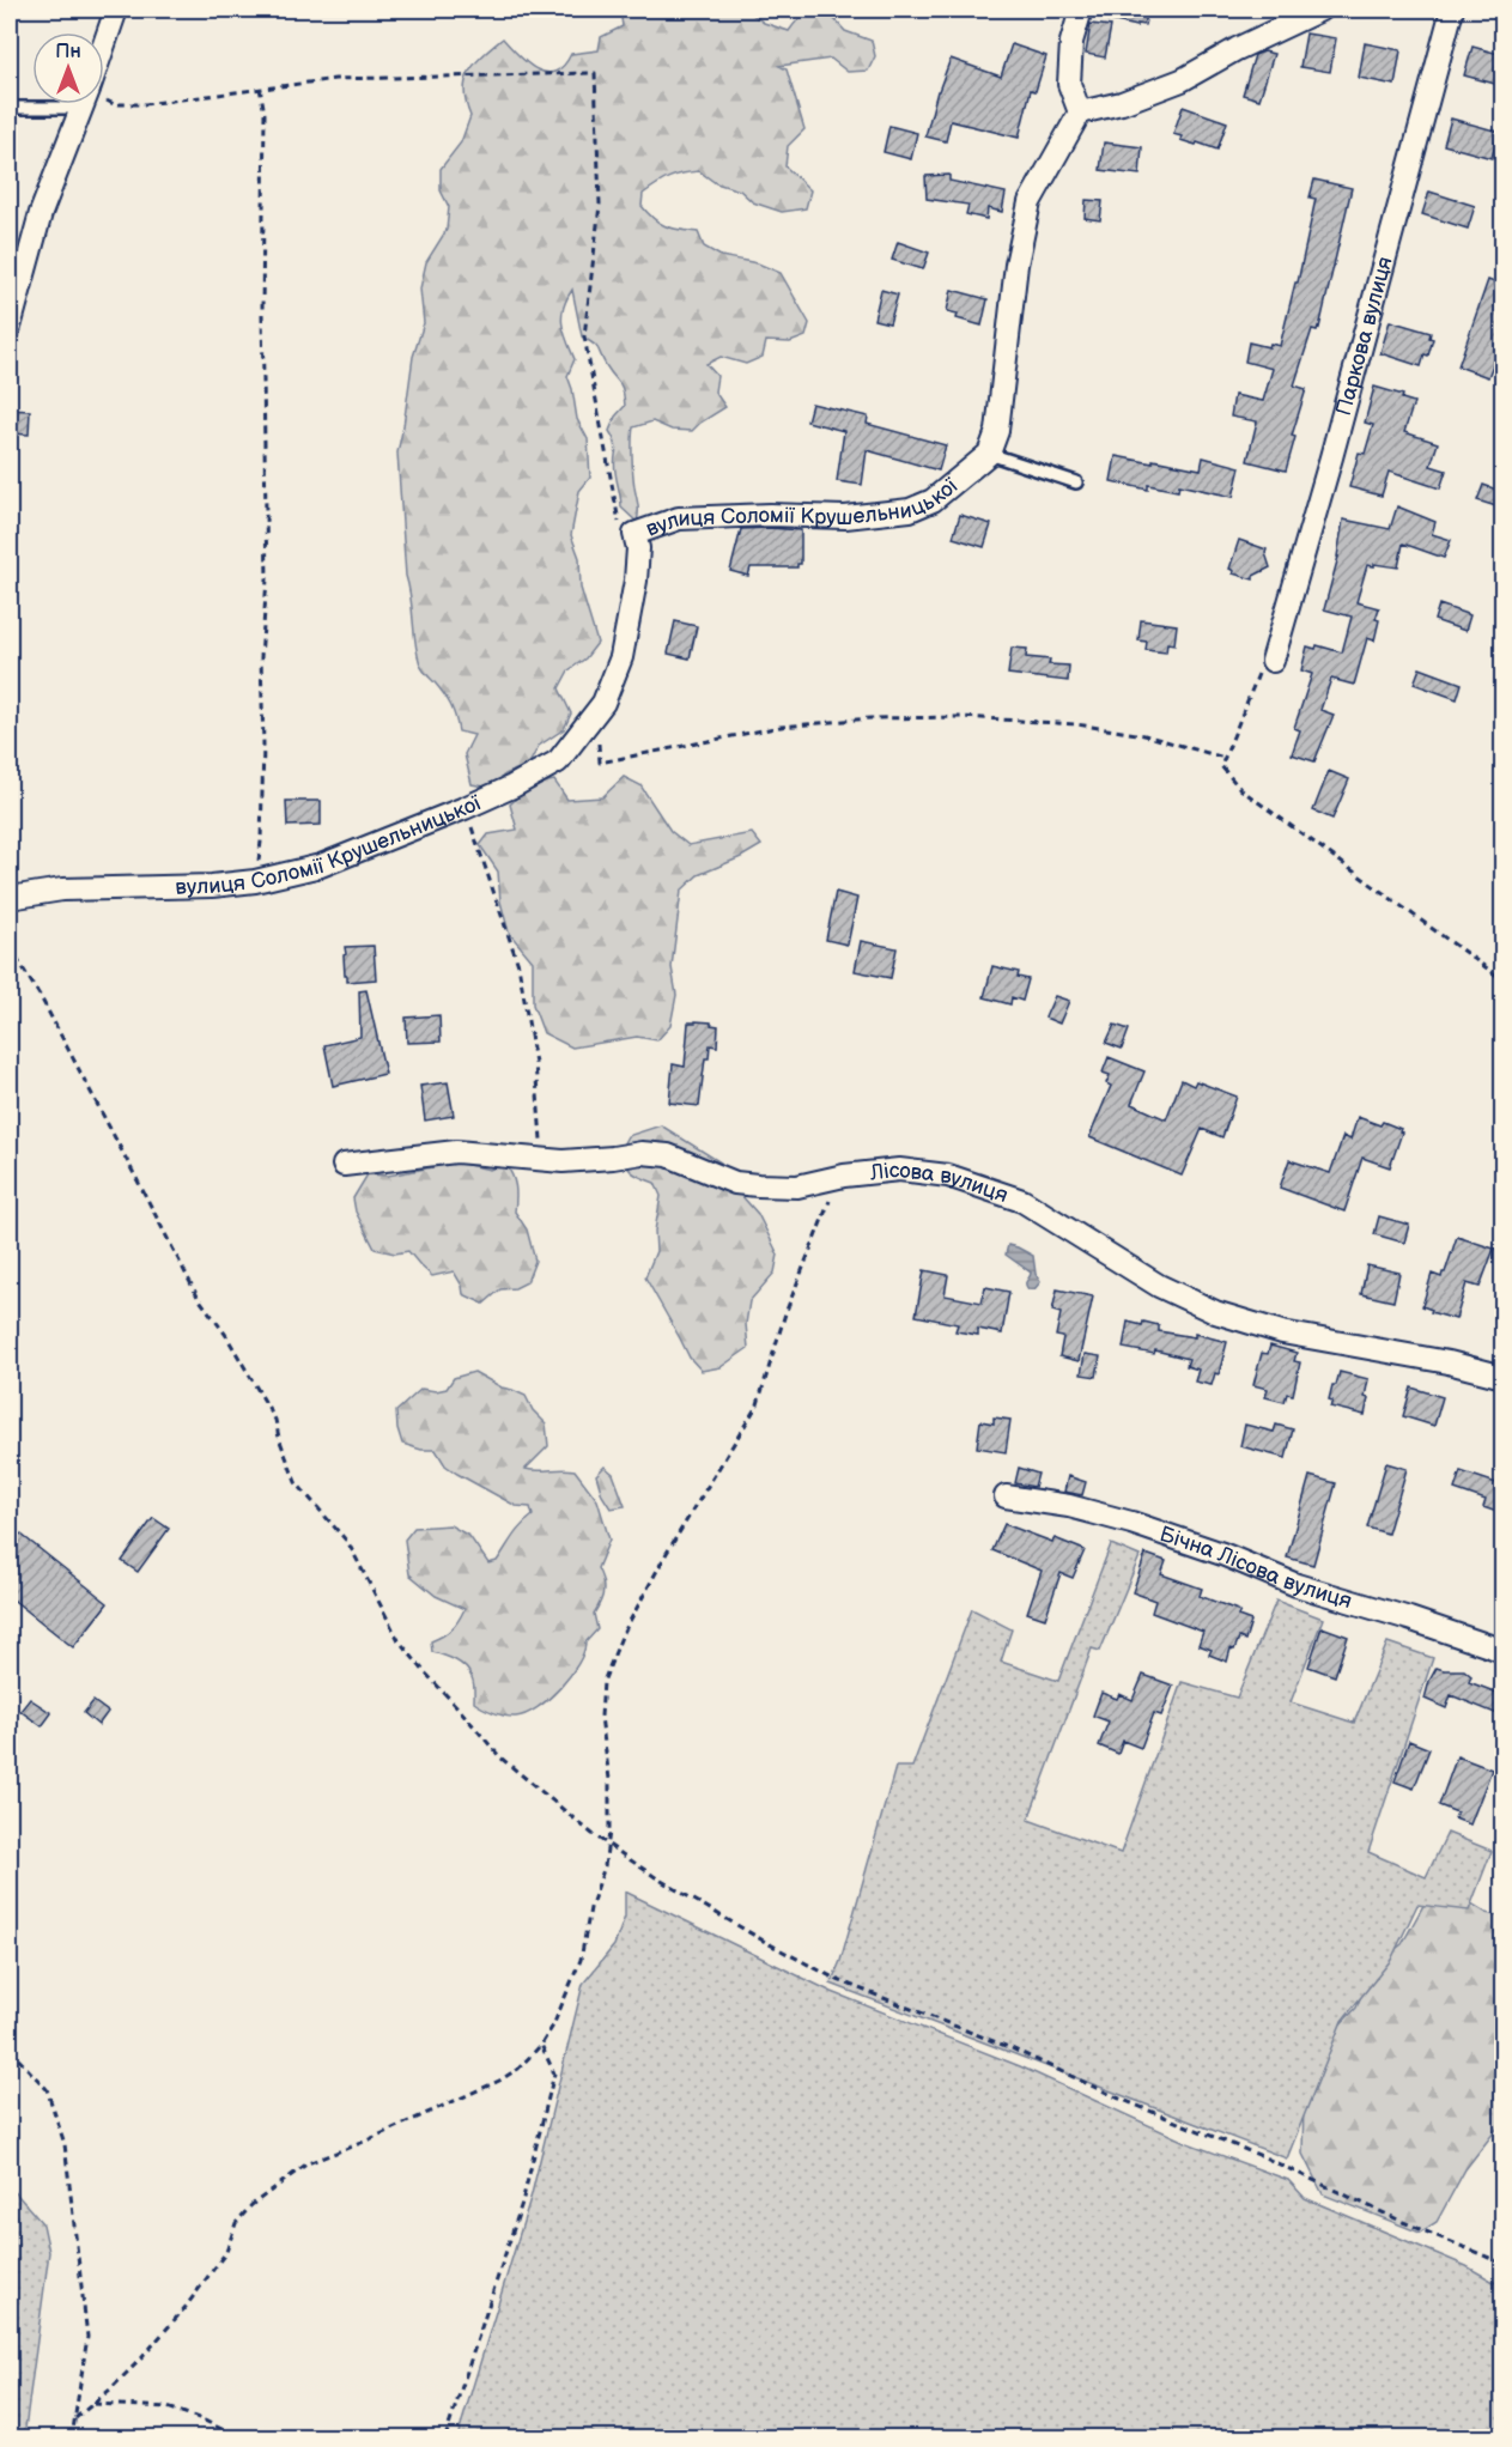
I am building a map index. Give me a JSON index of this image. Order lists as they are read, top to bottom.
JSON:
{
  "streets": {
    "street": [
      "Паркова вулиця",
      "вулиця Соломії Крушельницької",
      "Лісова вулиця",
      "Бічна Лісова вулиця"
    ]
  },
  "north": "top"
}
